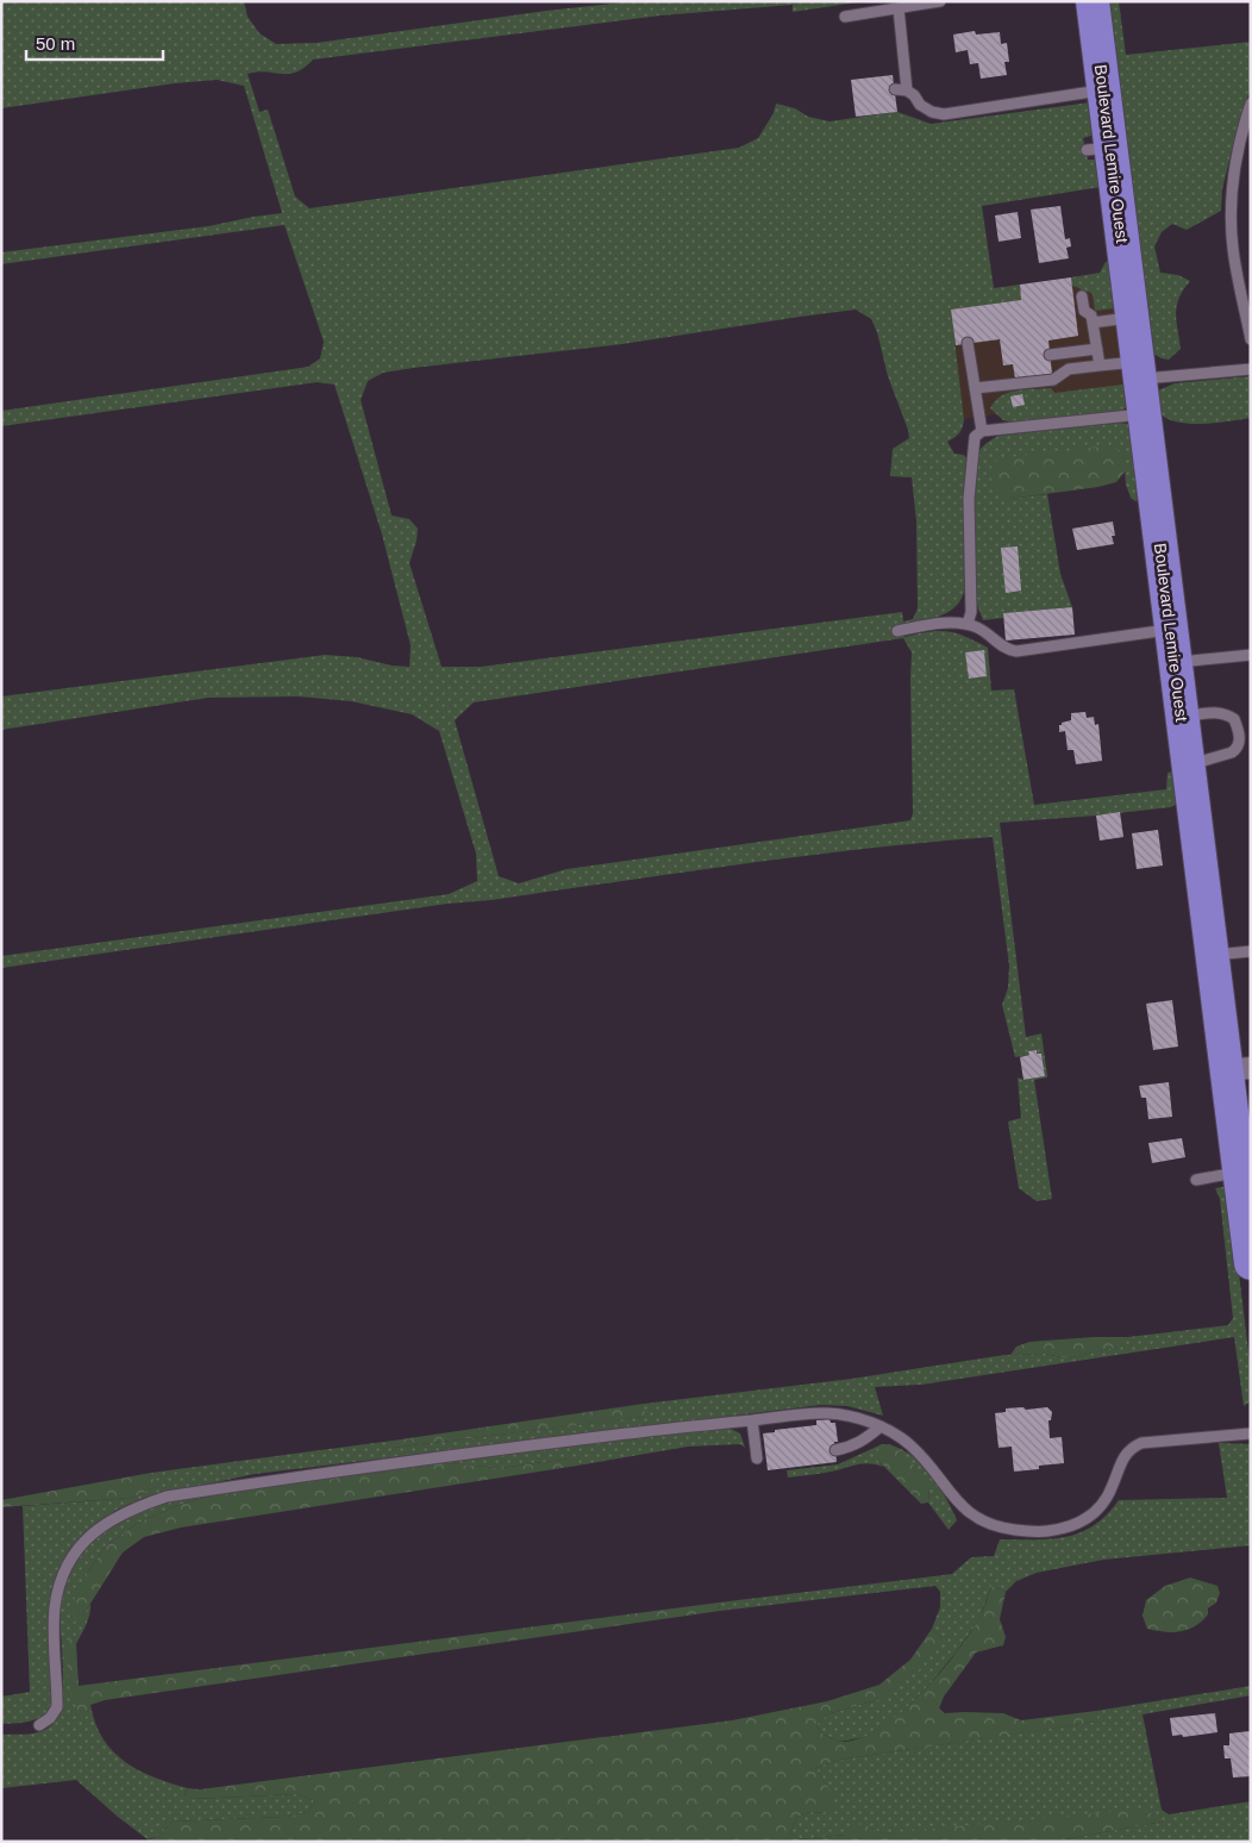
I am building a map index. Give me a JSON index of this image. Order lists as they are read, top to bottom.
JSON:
{
  "streets": {
    "main road": ["Boulevard Lemire Ouest"]
  },
  "scale_bar": "50 m"
}
